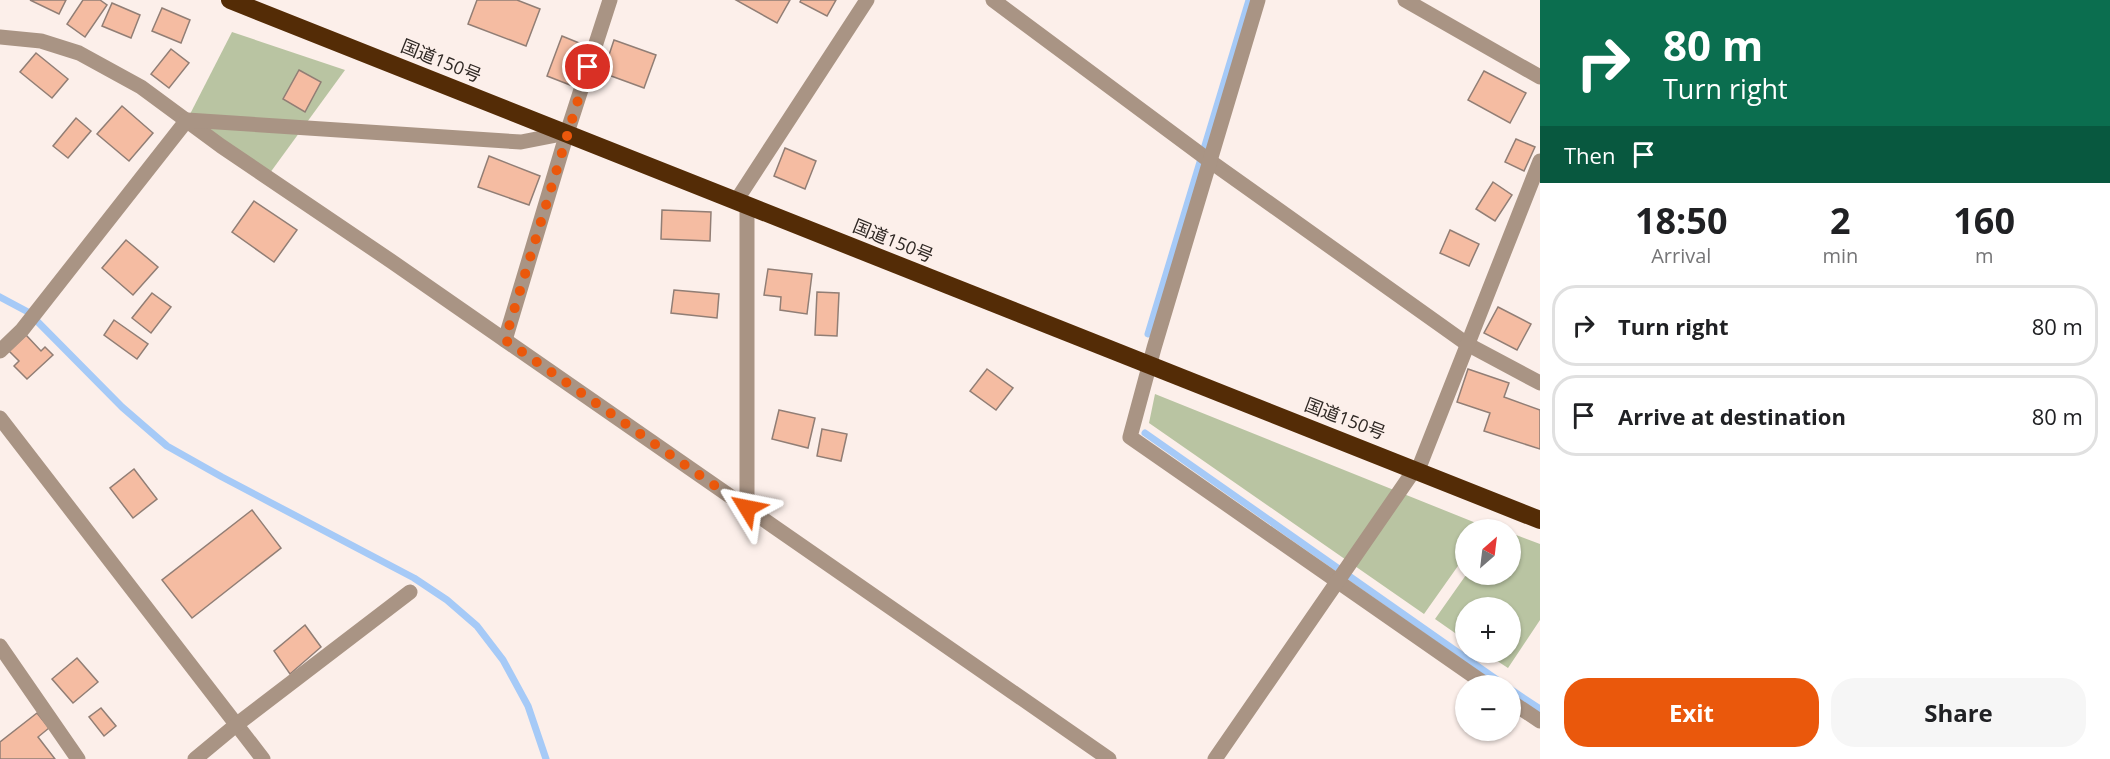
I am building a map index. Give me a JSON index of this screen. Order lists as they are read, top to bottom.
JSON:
{
  "streets": {
    "highway": ["国道150号"]
  },
  "north": "top right",
  "page": {
    "turn": ["80 m", "Turn right"],
    "then": "Then",
    "eta": [
      "18:50",
      "Arrival",
      "2",
      "min",
      "160",
      "m"
    ],
    "list": [
      {
        "name": "Turn right",
        "value": "80 m"
      },
      {
        "name": "Arrive at destination",
        "value": "80 m"
      }
    ],
    "map_buttons": ["+", "−"],
    "buttons": ["Exit", "Share"]
  }
}
